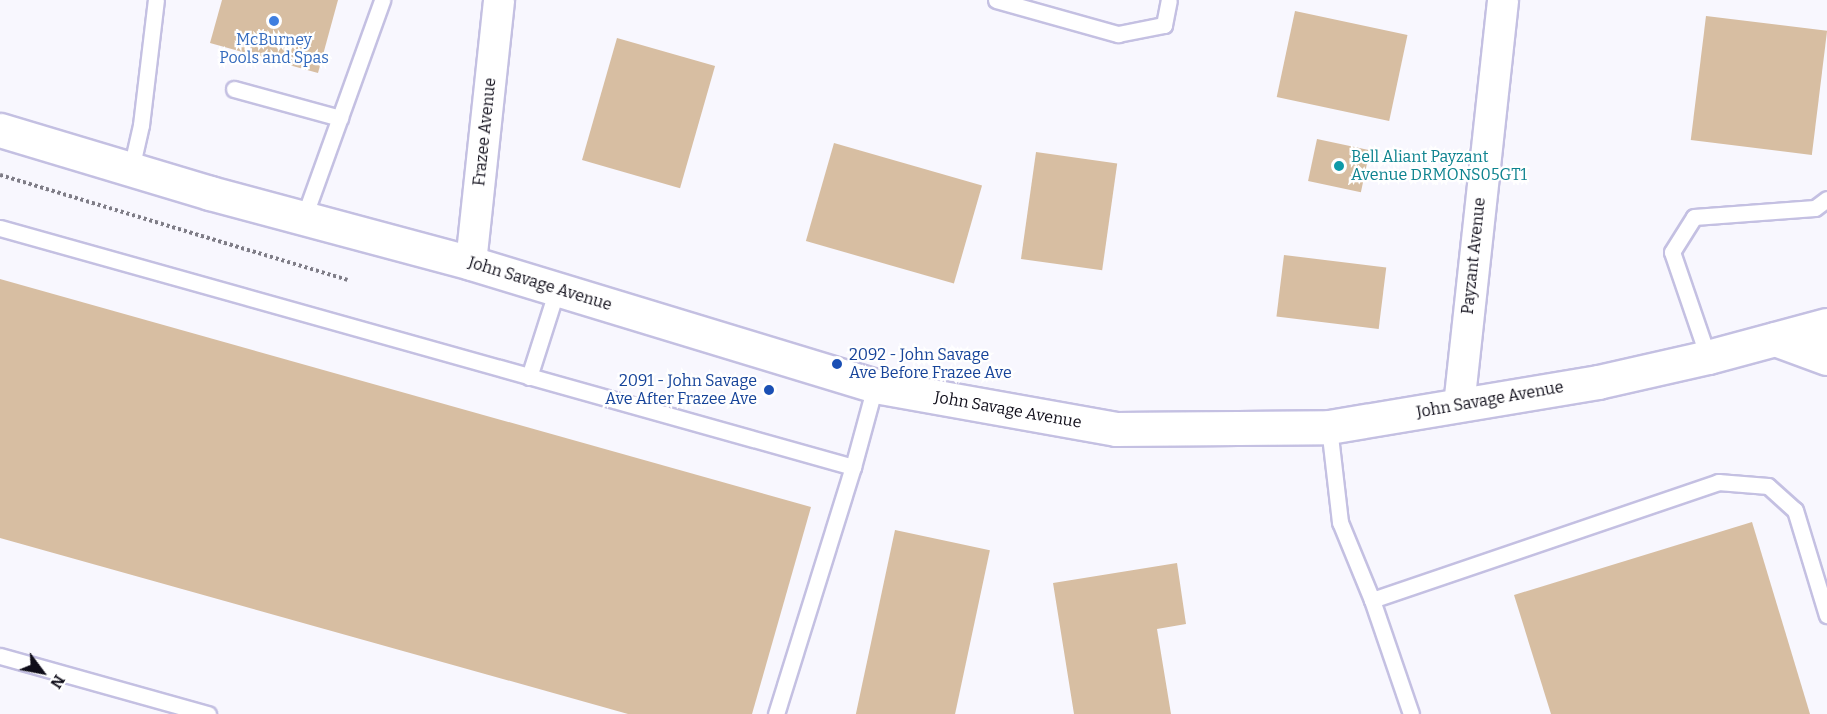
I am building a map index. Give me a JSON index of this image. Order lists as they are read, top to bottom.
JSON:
{
  "streets": {
    "main road": ["John Savage Avenue"],
    "street": ["Frazee Avenue", "Payzant Avenue"]
  },
  "crossings": [
    ["Frazee Avenue", "John Savage Avenue"],
    ["Payzant Avenue", "John Savage Avenue"]
  ],
  "places": [
    "McBurney Pools and Spas",
    "Bell Aliant Payzant Avenue DRMONS05GT1",
    "2092 - John Savage Ave Before Frazee Ave",
    "2091 - John Savage Ave After Frazee Ave"
  ],
  "north": "bottom right"
}
